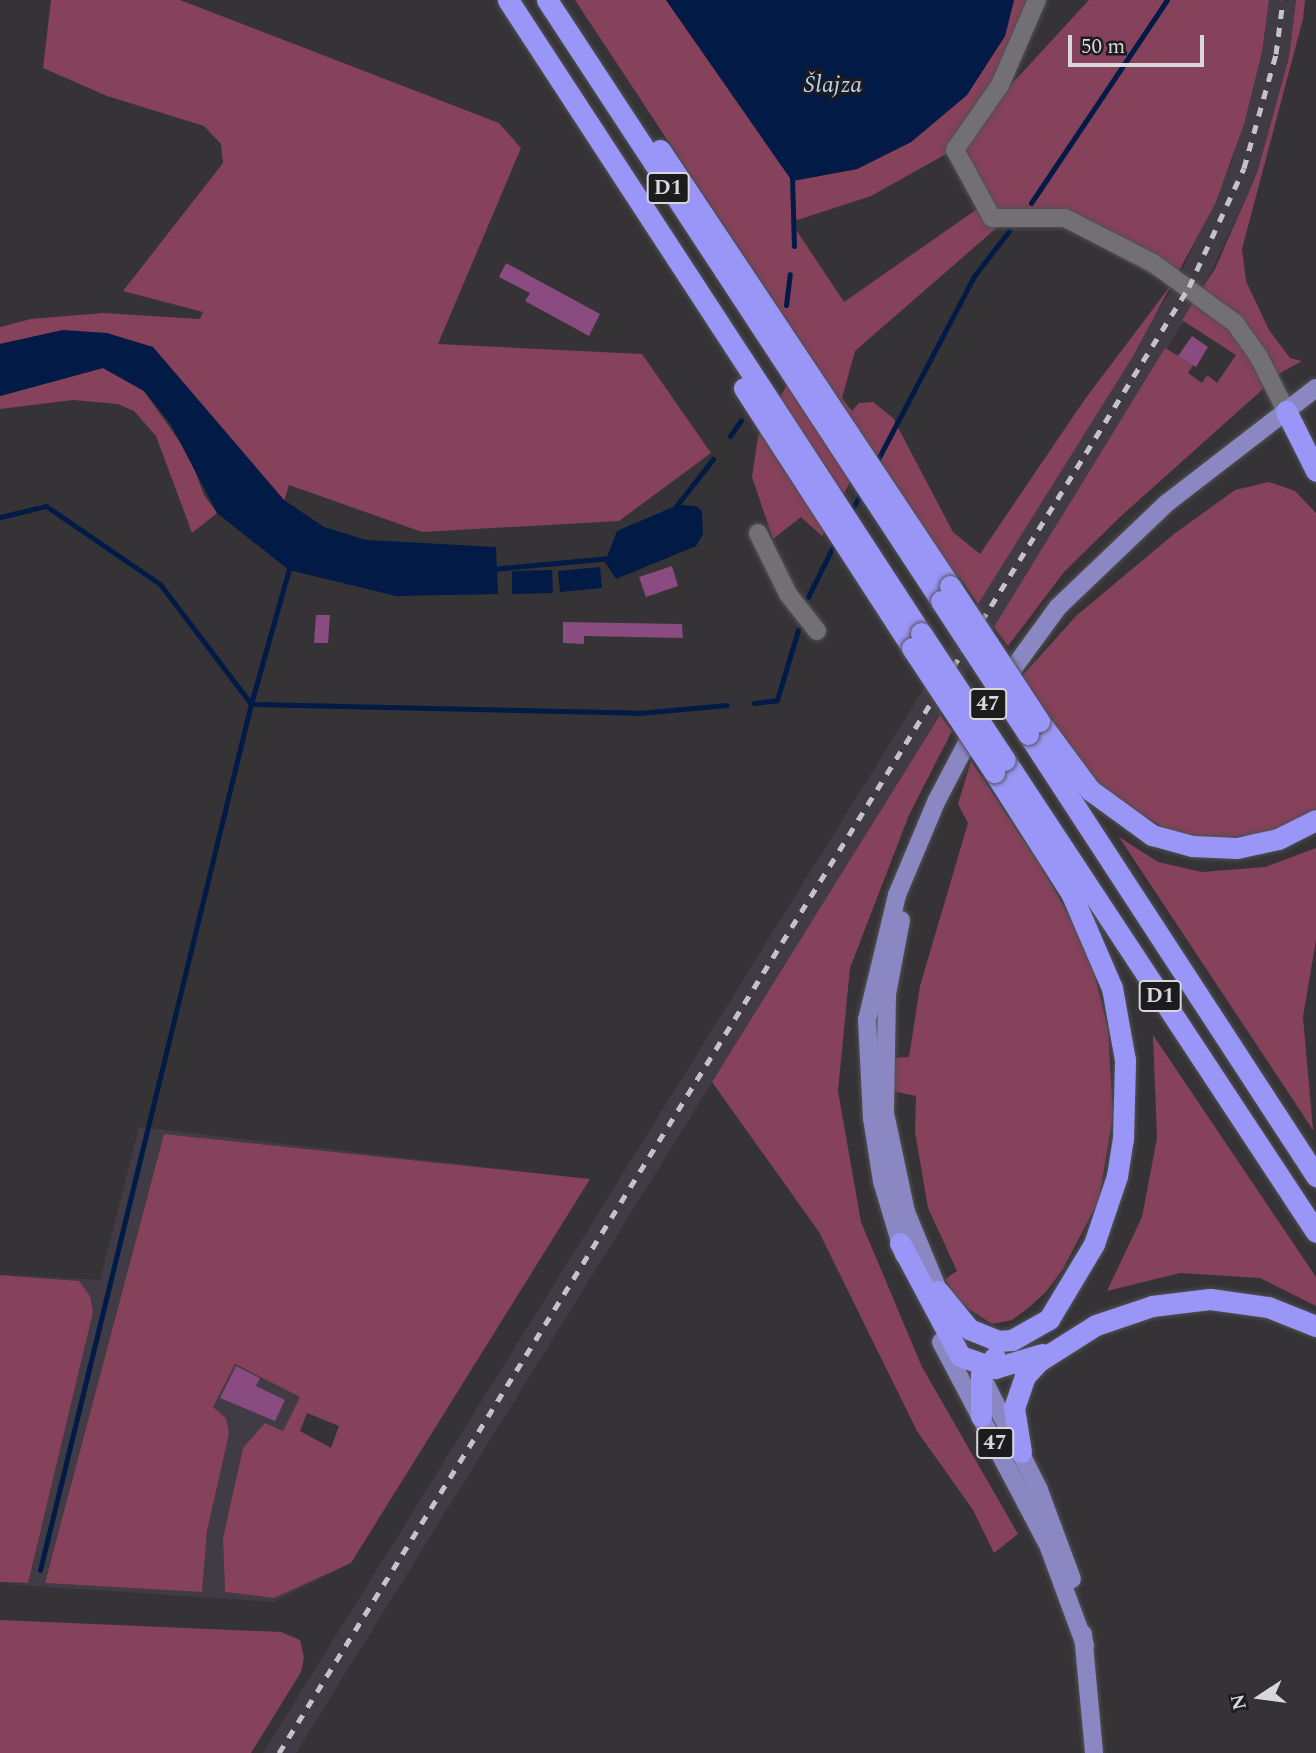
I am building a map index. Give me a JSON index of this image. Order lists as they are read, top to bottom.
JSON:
{
  "streets": {
    "highway": ["D1"],
    "main road": ["47"]
  },
  "water": ["Šlajza"],
  "scale_bar": "50 m",
  "north": "left"
}
